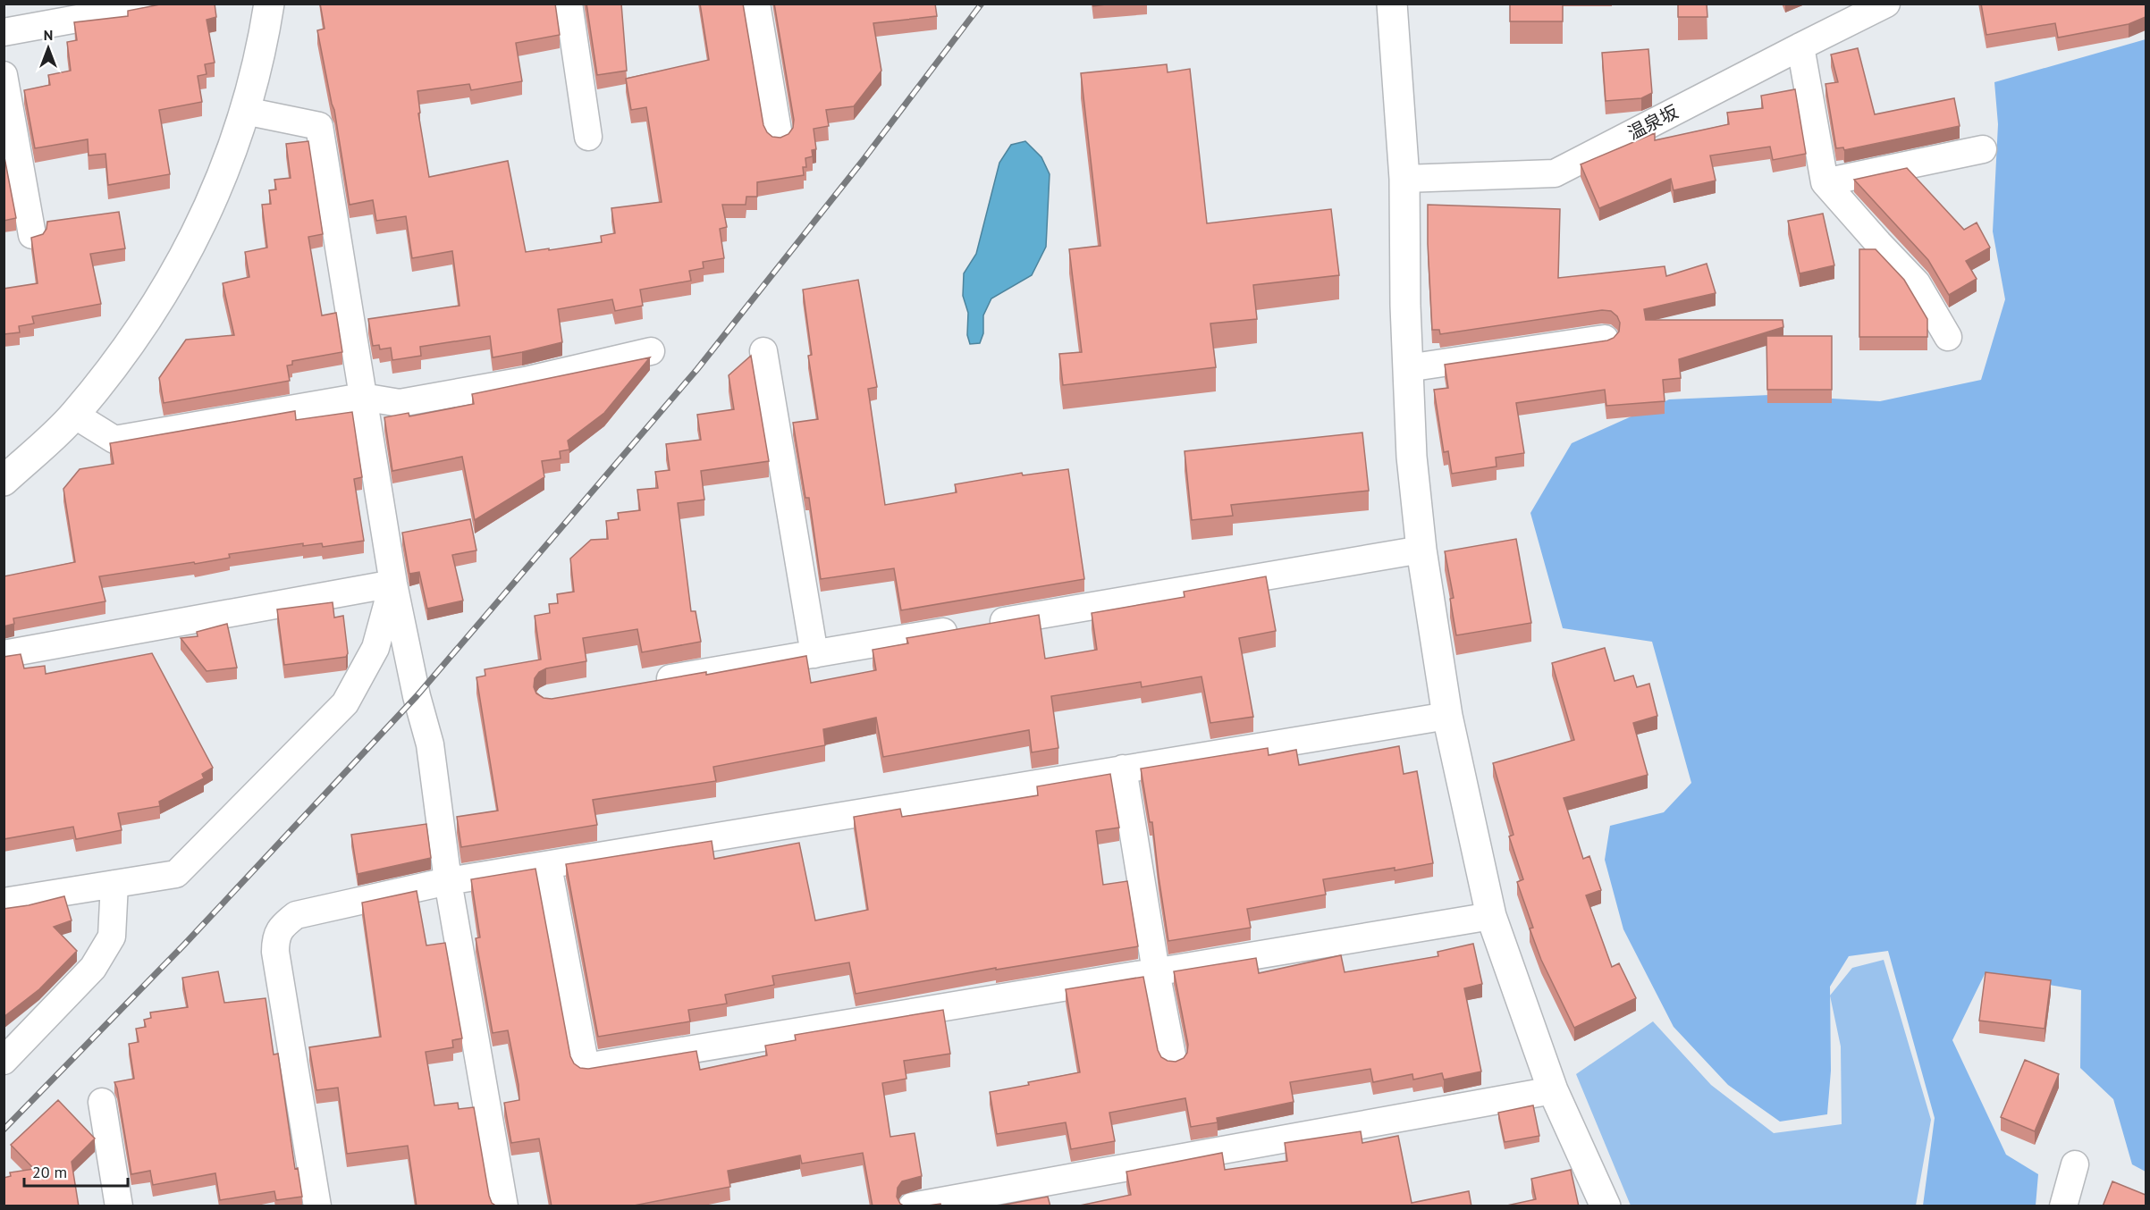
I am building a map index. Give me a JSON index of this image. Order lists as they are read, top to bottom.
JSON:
{
  "streets": {
    "street": ["温泉坂"]
  },
  "scale_bar": "20 m",
  "north": "top"
}
